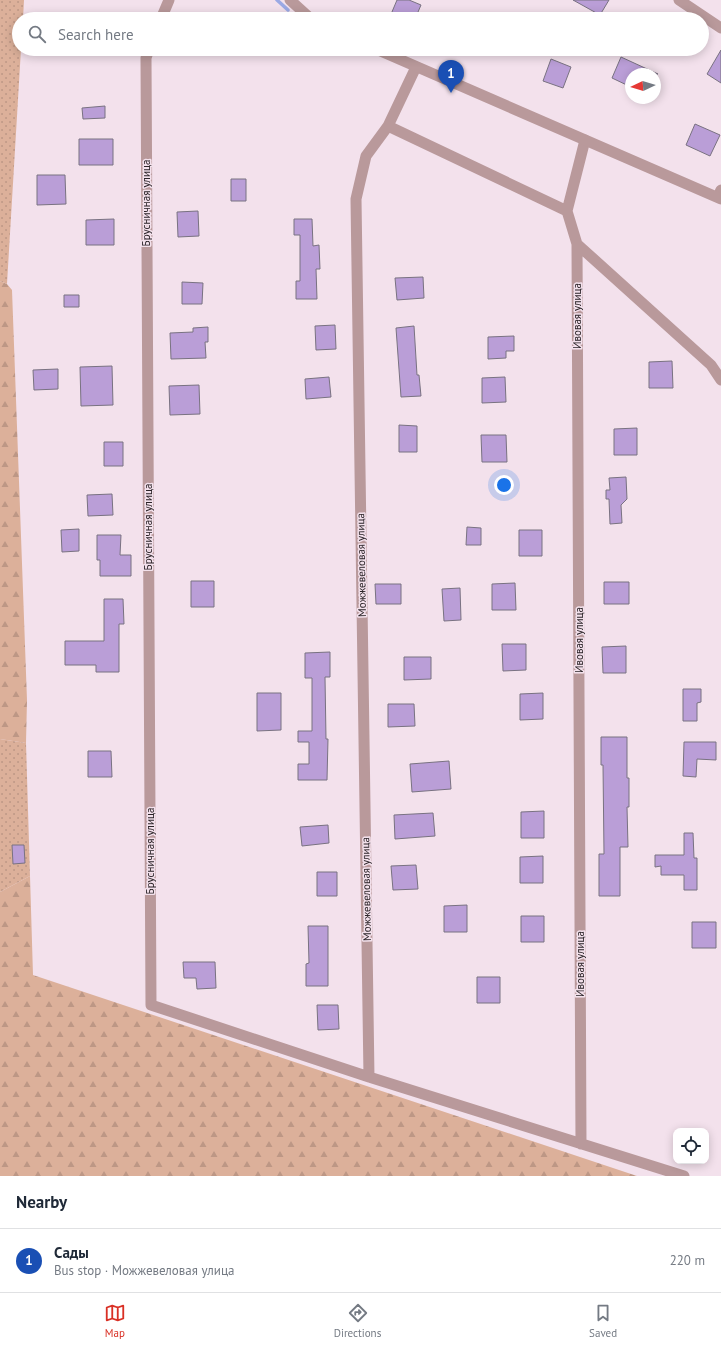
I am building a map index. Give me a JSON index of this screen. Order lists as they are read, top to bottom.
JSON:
{
  "streets": {
    "street": ["Брусничная улица", "Ивовая улица", "Можжевеловая улица"]
  },
  "crossings": [
    ["Брусничная улица", "Можжевеловая улица"]
  ],
  "north": "left",
  "page": {
    "search": "Search here",
    "pins": "1",
    "heading": "Nearby",
    "list": [
      {
        "mark": "1",
        "name": "Сады",
        "note": "Bus stop · Можжевеловая улица",
        "value": "220 m"
      }
    ],
    "nav": ["Map", "Directions", "Saved"]
  }
}
